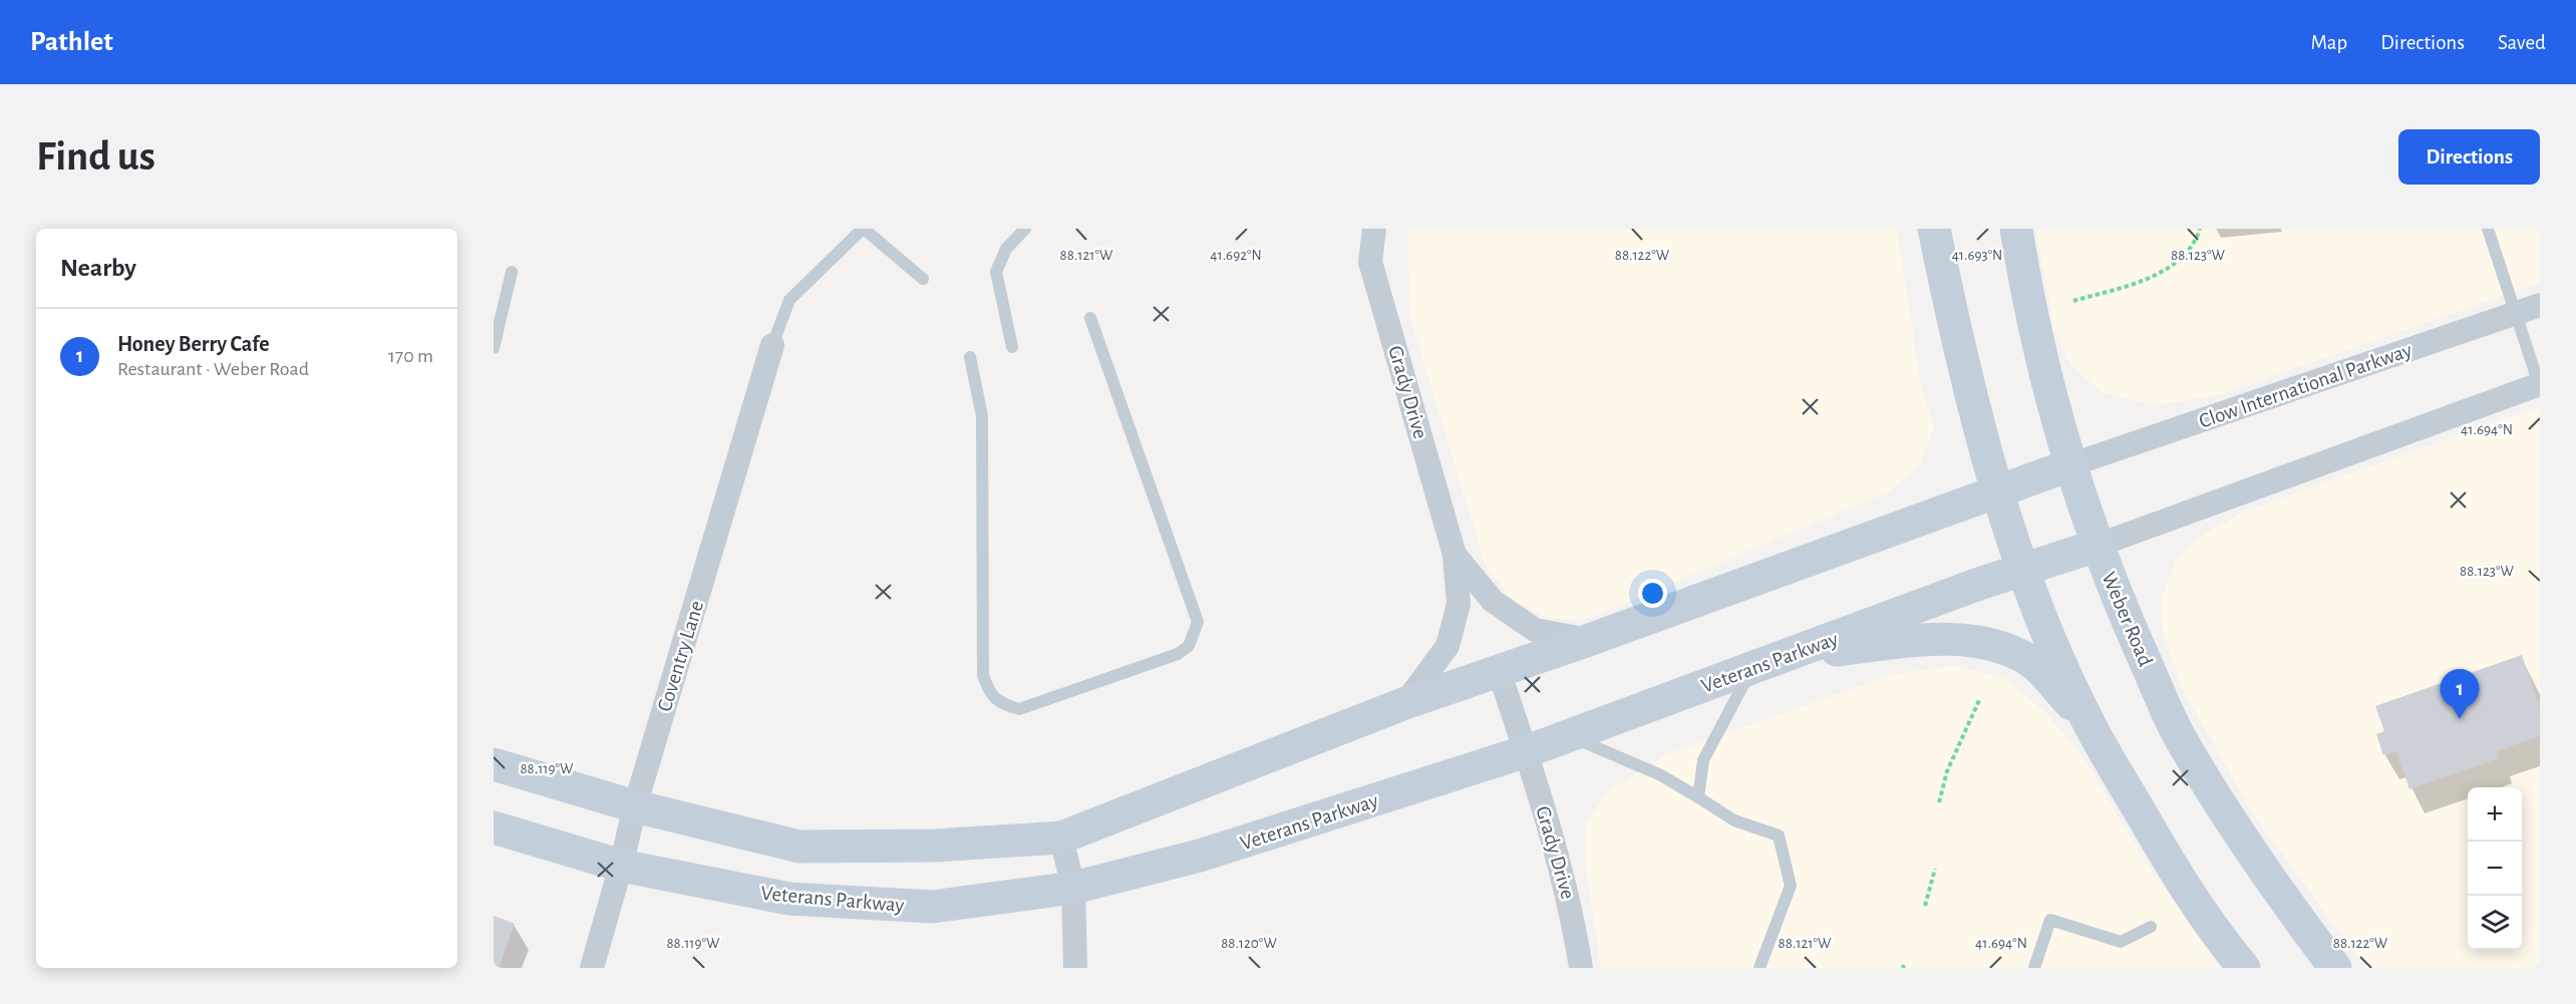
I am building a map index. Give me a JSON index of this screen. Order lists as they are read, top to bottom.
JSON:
{
  "streets": {
    "main road": ["Weber Road", "Veterans Parkway"],
    "street": ["Clow International Parkway", "Grady Drive", "Coventry Lane"]
  },
  "crossings": [
    ["Clow International Parkway", "Weber Road"],
    ["Grady Drive", "Veterans Parkway"],
    ["Weber Road", "Veterans Parkway"],
    ["Coventry Lane", "Veterans Parkway"]
  ],
  "page": {
    "header": "Pathlet",
    "nav": ["Map", "Directions", "Saved"],
    "buttons": "Directions",
    "title": "Find us",
    "heading": "Nearby",
    "list": [
      {
        "mark": "1",
        "name": "Honey Berry Cafe",
        "note": "Restaurant · Weber Road",
        "value": "170 m"
      }
    ],
    "pins": "1",
    "map_buttons": ["+", "−"]
  },
  "coordinates": [
    "88.121°W",
    "41.692°N",
    "88.122°W",
    "41.693°N",
    "88.123°W",
    "41.694°N",
    "88.119°W",
    "88.120°W"
  ]
}
